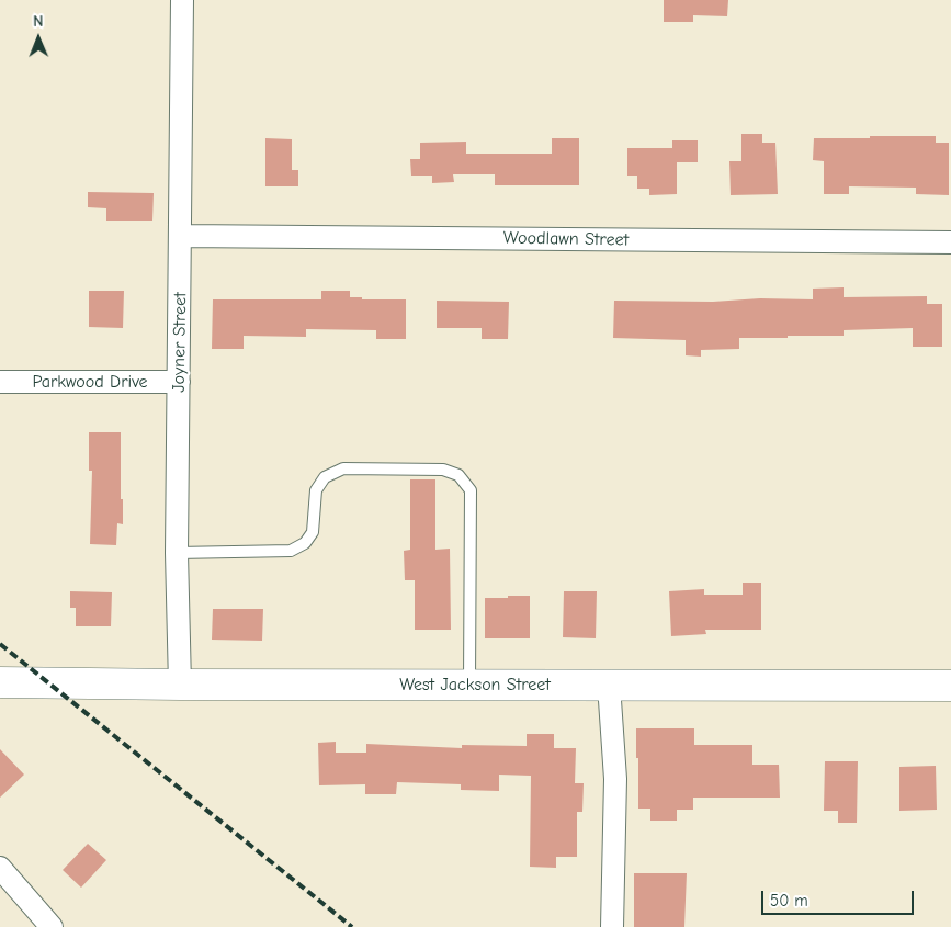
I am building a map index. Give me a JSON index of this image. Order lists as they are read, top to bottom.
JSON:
{
  "streets": {
    "street": [
      "Woodlawn Street",
      "Joyner Street",
      "Parkwood Drive",
      "West Jackson Street"
    ]
  },
  "crossings": [
    ["Woodlawn Street", "Joyner Street"],
    ["Joyner Street", "Parkwood Drive"],
    ["Joyner Street", "West Jackson Street"]
  ],
  "scale_bar": "50 m",
  "north": "top"
}
